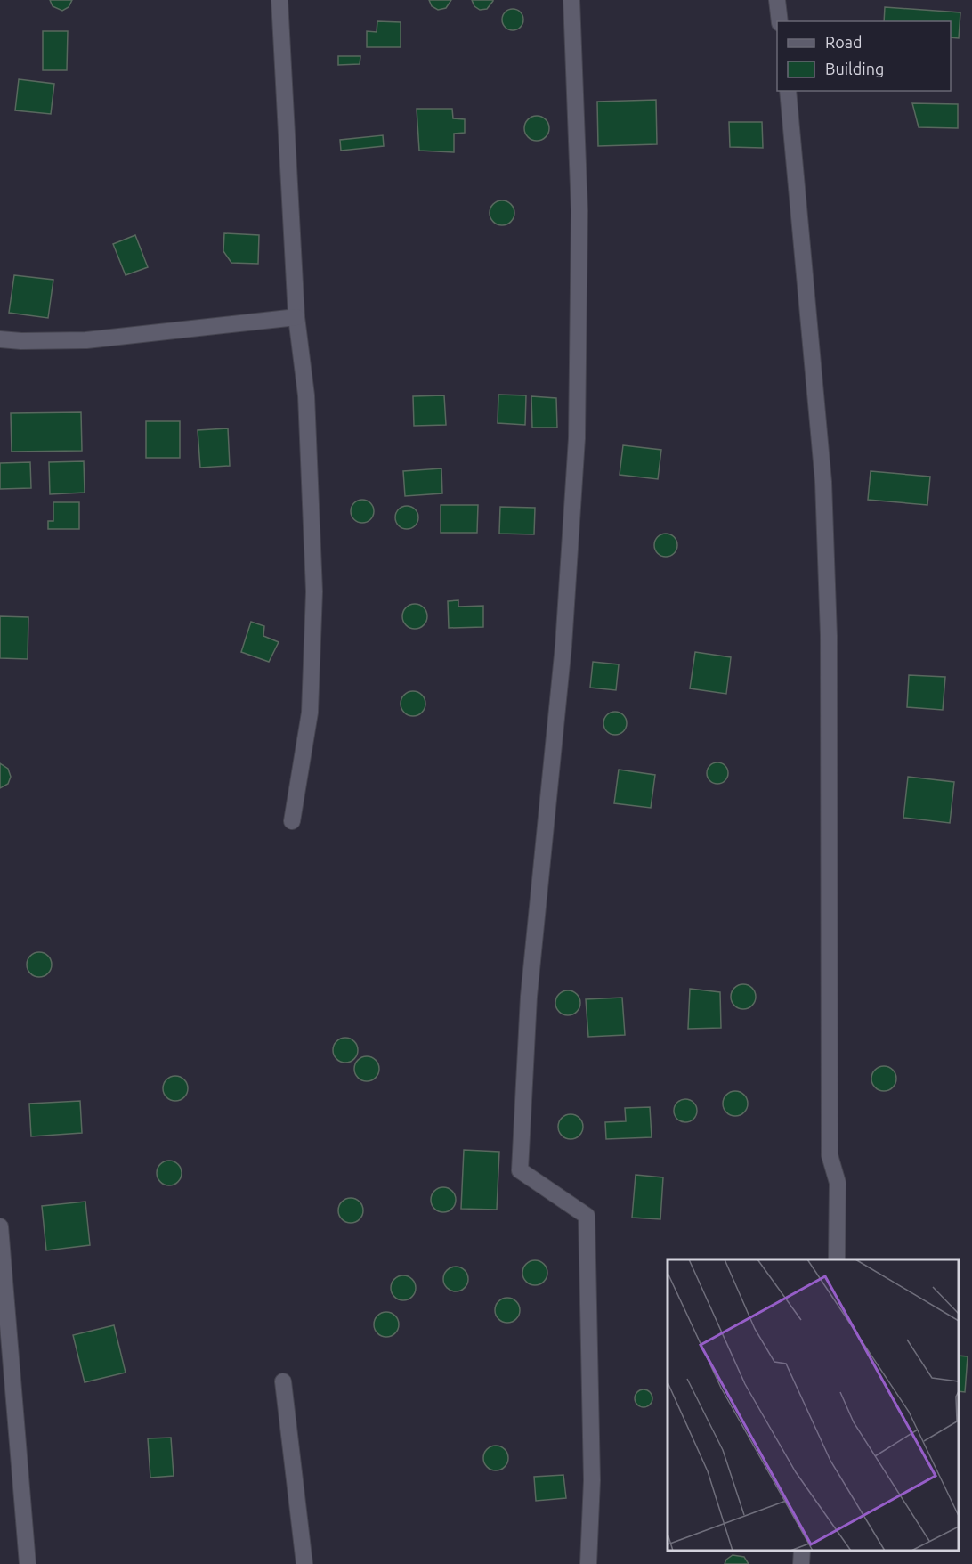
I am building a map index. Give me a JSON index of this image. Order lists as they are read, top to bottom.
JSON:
{
  "legend": ["Road", "Building"]
}
